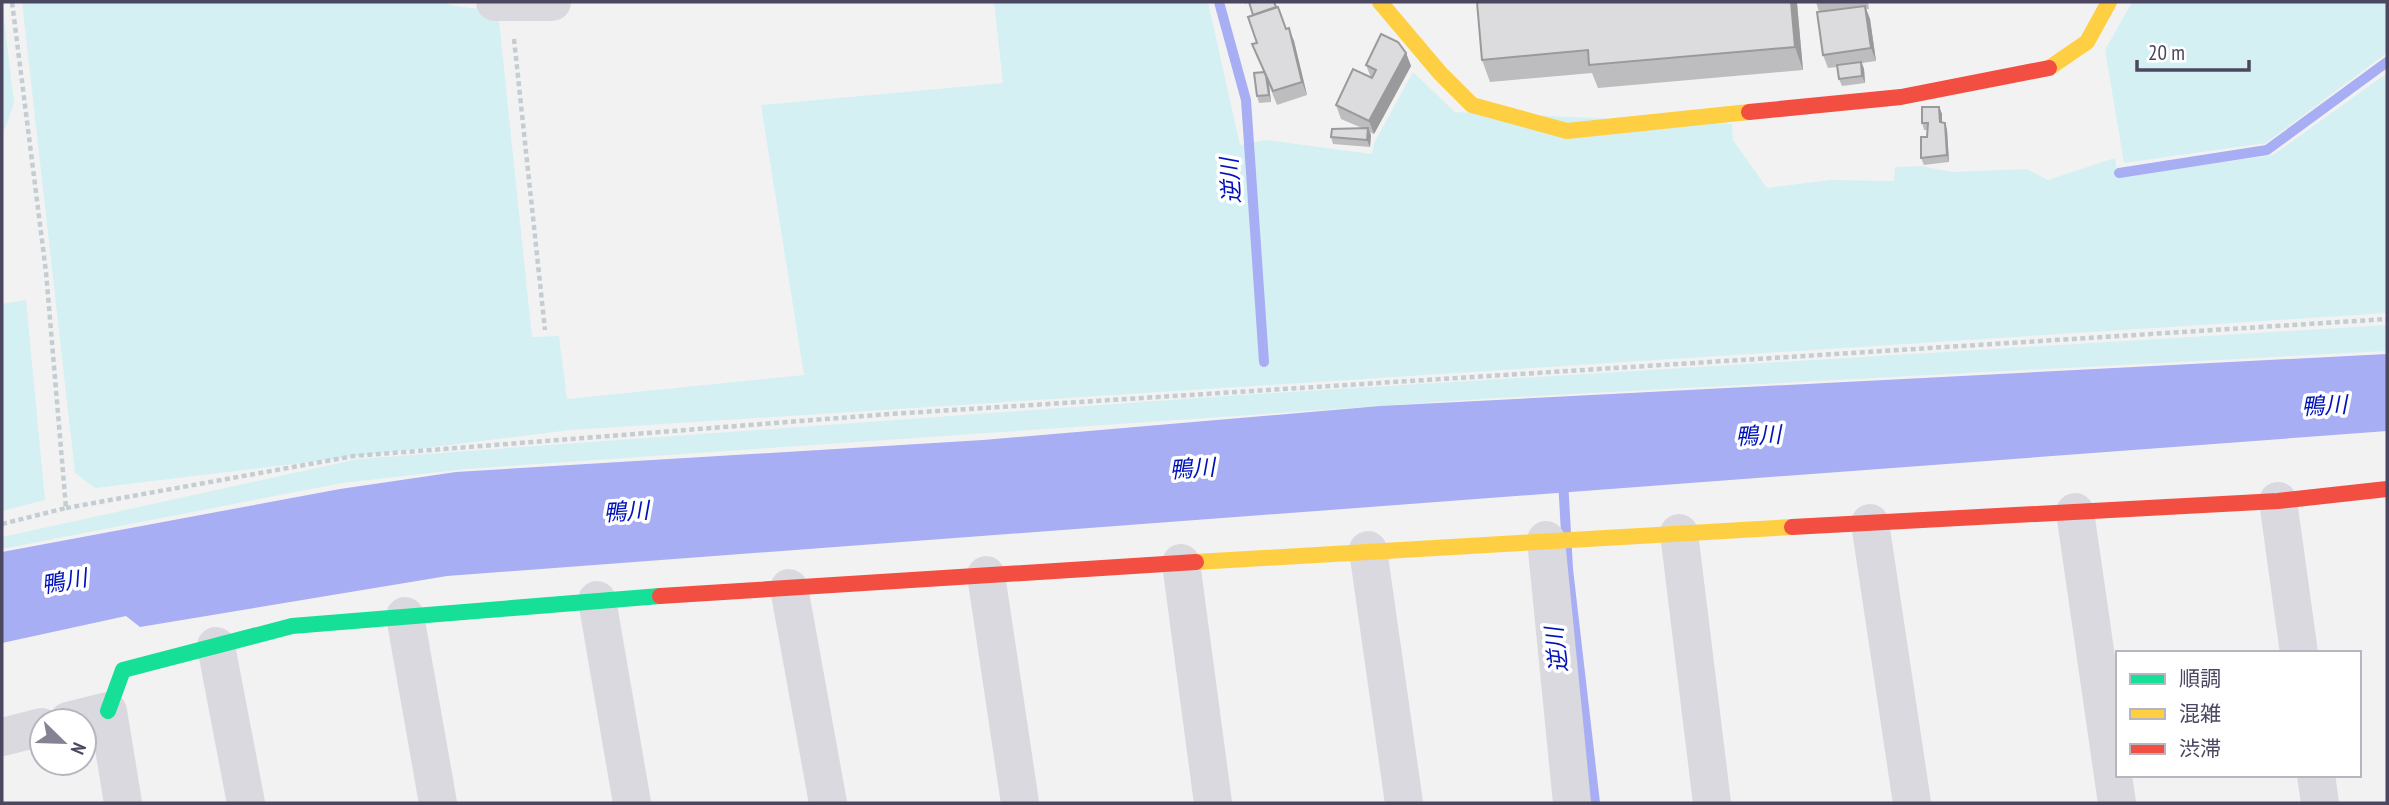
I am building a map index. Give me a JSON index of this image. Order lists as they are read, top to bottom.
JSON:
{
  "water": ["逆川", "鴨川"],
  "legend": ["順調", "混雑", "渋滞"],
  "scale_bar": "20 m",
  "north": "bottom right"
}
